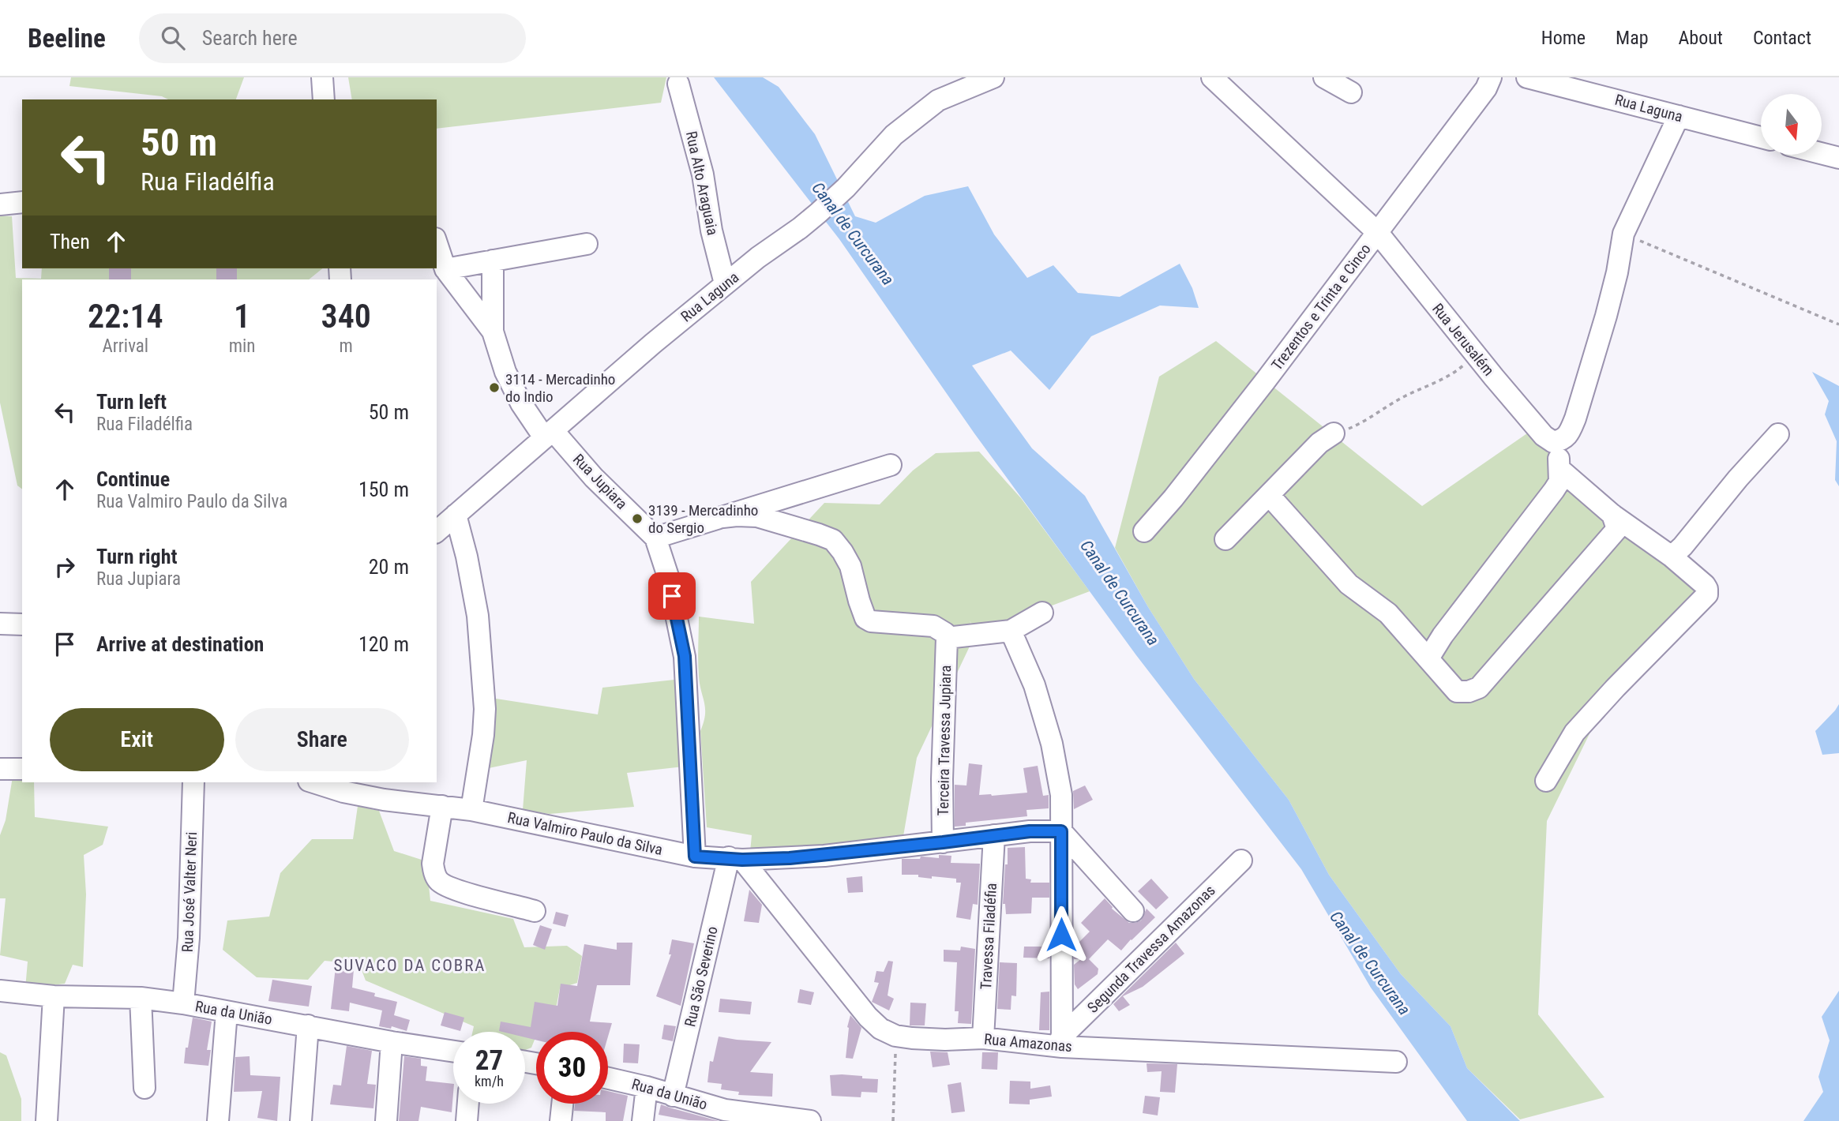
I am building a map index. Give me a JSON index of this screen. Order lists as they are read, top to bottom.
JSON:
{
  "streets": {
    "street": [
      "Rua Laguna",
      "Rua Alto Araguaia",
      "Trezentos e Trinta e Cinco",
      "Rua Jerusalém",
      "Rua Jupiara",
      "Terceira Travessa Jupiara",
      "Rua Valmiro Paulo da Silva",
      "Rua José Valter Neri",
      "Travessa Filadéfia",
      "Segunda Travessa Amazonas",
      "Rua São Severino",
      "Rua da União",
      "Rua Amazonas"
    ]
  },
  "crossings": [
    ["Rua Laguna", "Rua Alto Araguaia"],
    ["Rua Laguna", "Rua Jupiara"],
    ["Trezentos e Trinta e Cinco", "Rua Jerusalém"],
    ["Rua Jupiara", "Rua Valmiro Paulo da Silva"],
    ["Terceira Travessa Jupiara", "Rua Valmiro Paulo da Silva"],
    ["Rua Valmiro Paulo da Silva", "Travessa Filadéfia"],
    ["Rua Valmiro Paulo da Silva", "Rua São Severino"],
    ["Rua Valmiro Paulo da Silva", "Rua Amazonas"],
    ["Rua José Valter Neri", "Rua da União"],
    ["Travessa Filadéfia", "Rua Amazonas"],
    ["Segunda Travessa Amazonas", "Rua Amazonas"],
    ["Rua São Severino", "Rua da União"],
    ["Rua São Severino", "Rua Amazonas"]
  ],
  "districts": ["SUVACO DA COBRA"],
  "water": ["Canal de Curcurana"],
  "places": ["3114 - Mercadinho do Indio", "3139 - Mercadinho do Sergio"],
  "north": "bottom",
  "page": {
    "header": "Beeline",
    "search": "Search here",
    "nav": [
      "Home",
      "Map",
      "About",
      "Contact"
    ],
    "turn": ["50 m", "Rua Filadélfia"],
    "then": "Then",
    "eta": [
      "22:14",
      "Arrival",
      "1",
      "min",
      "340",
      "m"
    ],
    "list": [
      {
        "name": "Turn left",
        "note": "Rua Filadélfia",
        "value": "50 m"
      },
      {
        "name": "Continue",
        "note": "Rua Valmiro Paulo da Silva",
        "value": "150 m"
      },
      {
        "name": "Turn right",
        "note": "Rua Jupiara",
        "value": "20 m"
      },
      {
        "name": "Arrive at destination",
        "value": "120 m"
      }
    ],
    "buttons": ["Exit", "Share"],
    "speed": "27 km/h",
    "limit": "30"
  }
}
